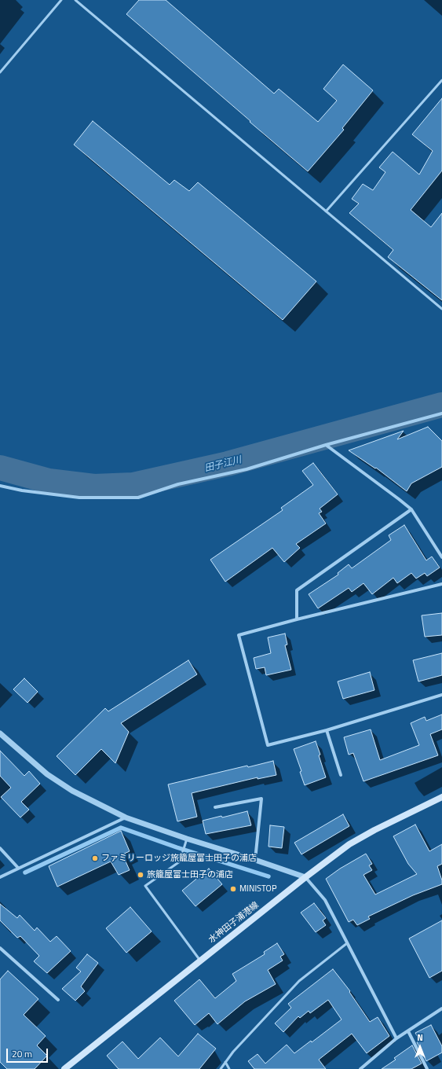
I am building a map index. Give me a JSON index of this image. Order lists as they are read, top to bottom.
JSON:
{
  "streets": {
    "main road": ["水神田子浦港線"]
  },
  "water": ["田子江川"],
  "places": ["ファミリーロッジ旅籠屋富士田子の浦店", "旅籠屋富士田子の浦店", "MINISTOP"],
  "scale_bar": "20 m",
  "north": "top"
}
